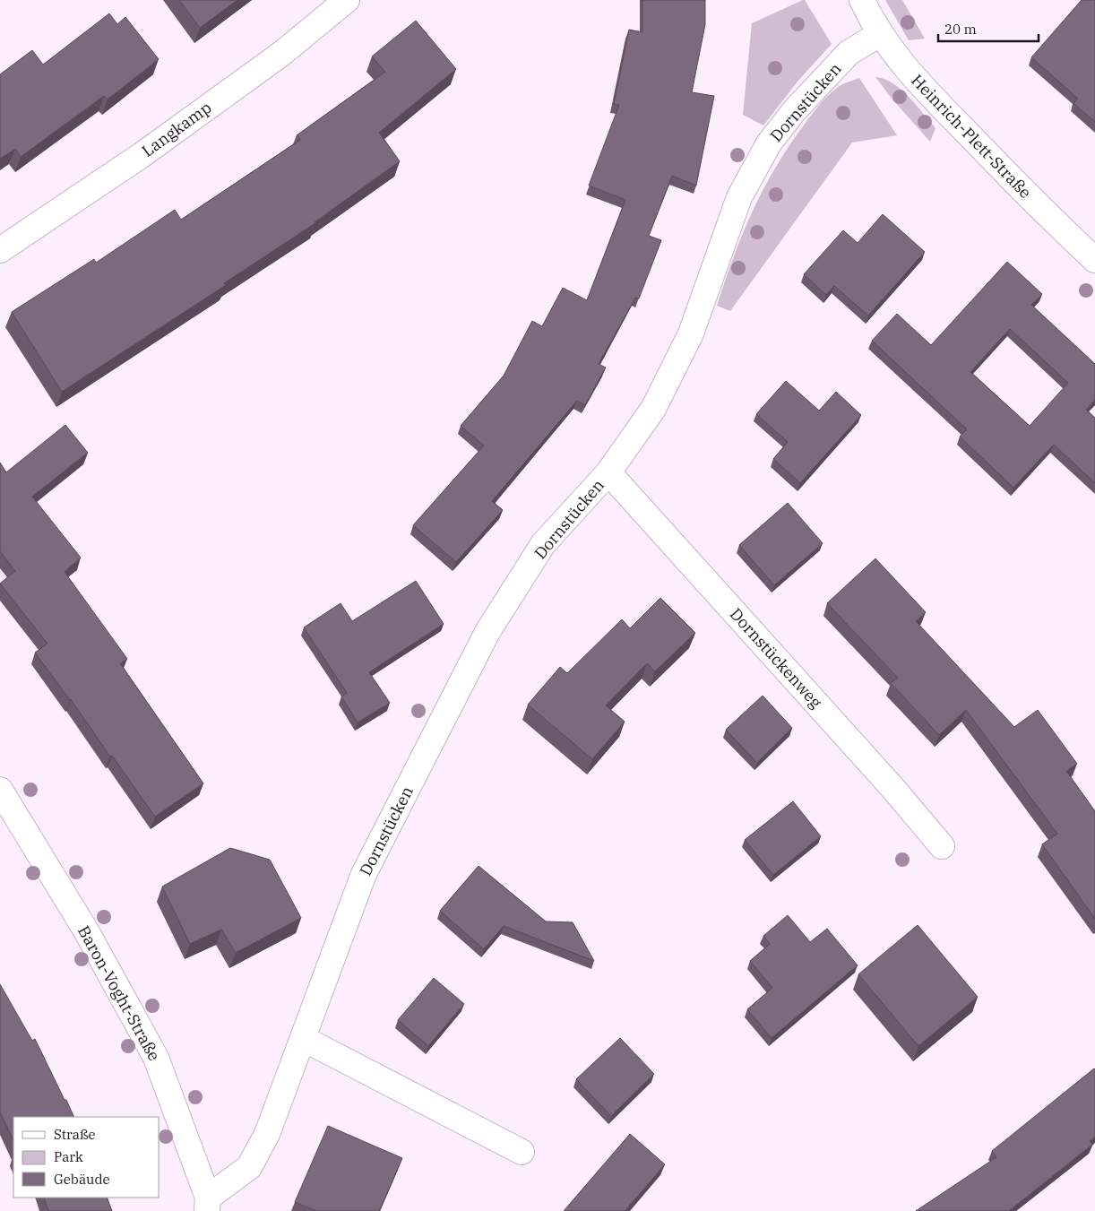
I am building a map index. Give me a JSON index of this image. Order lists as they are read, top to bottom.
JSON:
{
  "streets": {
    "street": [
      "Dornstücken",
      "Langkamp",
      "Heinrich-Plett-Straße",
      "Dornstückenweg",
      "Baron-Voght-Straße"
    ]
  },
  "crossings": [
    ["Dornstücken", "Heinrich-Plett-Straße"],
    ["Dornstücken", "Dornstückenweg"],
    ["Dornstücken", "Baron-Voght-Straße"]
  ],
  "legend": ["Straße", "Park", "Gebäude"],
  "scale_bar": "20 m"
}
